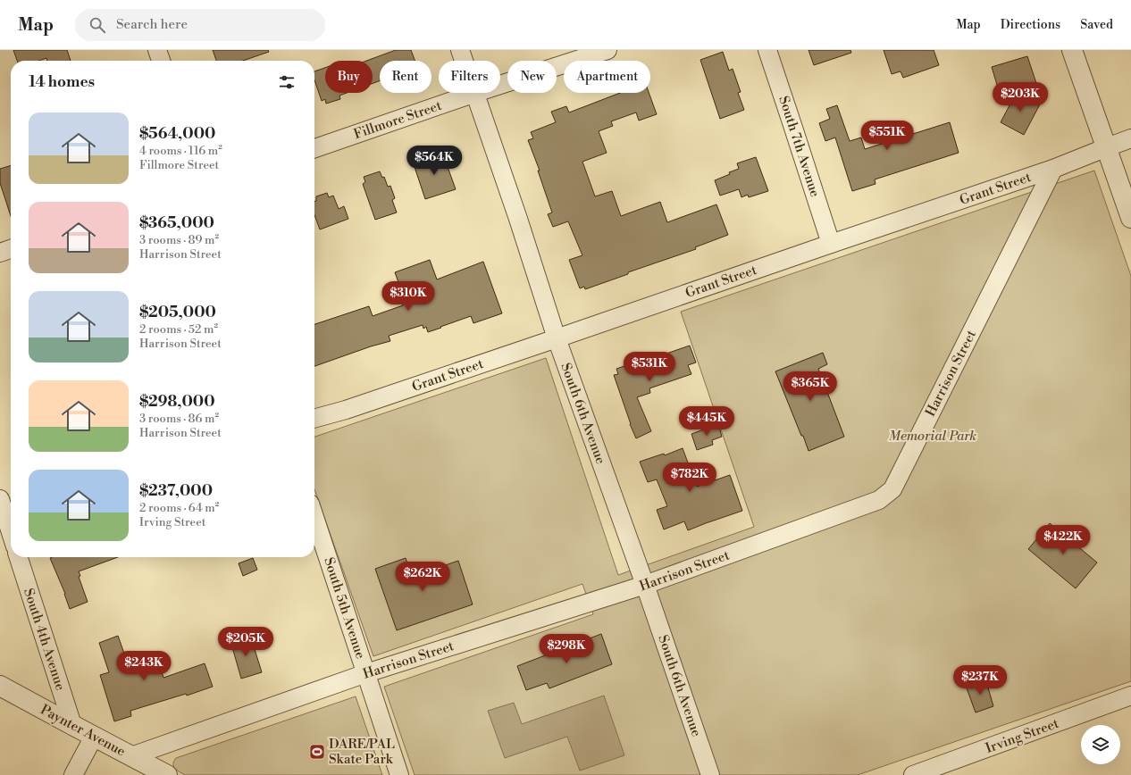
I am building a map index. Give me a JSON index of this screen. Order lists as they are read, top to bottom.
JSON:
{
  "streets": {
    "street": [
      "Fillmore Street",
      "South 7th Avenue",
      "Grant Street",
      "Harrison Street",
      "South 6th Avenue",
      "South 5th Avenue",
      "South 4th Avenue",
      "Paynter Avenue",
      "Irving Street"
    ]
  },
  "crossings": [
    ["Fillmore Street", "South 6th Avenue"],
    ["South 7th Avenue", "Grant Street"],
    ["Grant Street", "Harrison Street"],
    ["Grant Street", "South 6th Avenue"],
    ["Harrison Street", "South 6th Avenue"],
    ["Harrison Street", "South 5th Avenue"],
    ["Harrison Street", "Paynter Avenue"],
    ["South 4th Avenue", "Paynter Avenue"]
  ],
  "parks": ["Memorial Park"],
  "places": {
    "sports": ["DARE/PAL Skate Park"]
  },
  "page": {
    "header": "Map",
    "search": "Search here",
    "nav": ["Map", "Directions", "Saved"],
    "chip": [
      "Buy",
      "Rent",
      "Filters",
      "New",
      "Apartment"
    ],
    "heading": "14 homes",
    "price": [
      "$203K",
      "$551K",
      "$564K",
      "$310K",
      "$531K",
      "$365K",
      "$445K",
      "$782K",
      "$422K",
      "$262K",
      "$205K",
      "$298K",
      "$243K",
      "$237K"
    ],
    "list": [
      {
        "name": "$564,000",
        "note": "4 rooms · 116 m² · Fillmore Street"
      },
      {
        "name": "$365,000",
        "note": "3 rooms · 89 m² · Harrison Street"
      },
      {
        "name": "$205,000",
        "note": "2 rooms · 52 m² · Harrison Street"
      },
      {
        "name": "$298,000",
        "note": "3 rooms · 86 m² · Harrison Street"
      },
      {
        "name": "$237,000",
        "note": "2 rooms · 64 m² · Irving Street"
      }
    ]
  }
}
